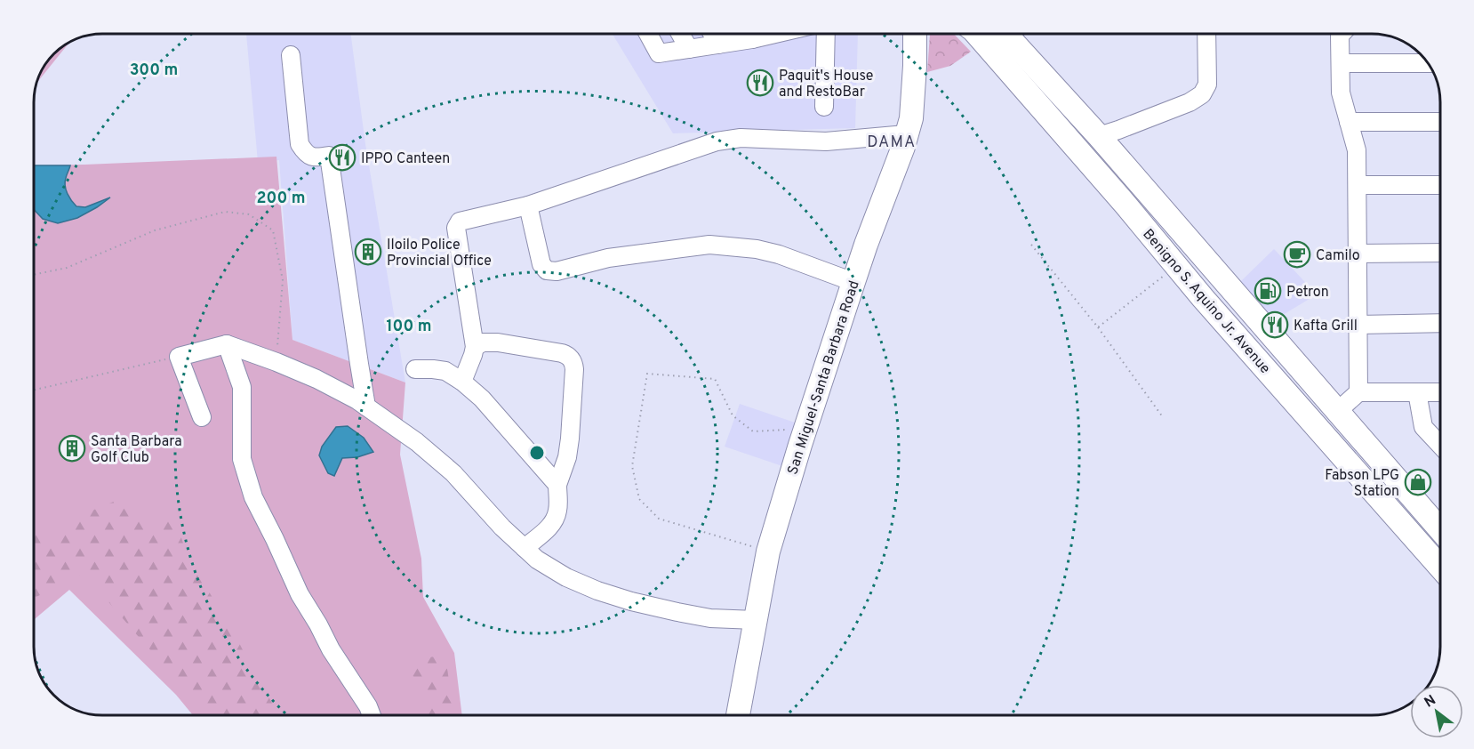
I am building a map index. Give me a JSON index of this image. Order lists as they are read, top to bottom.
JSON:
{
  "streets": {
    "main road": ["Benigno S. Aquino Jr. Avenue", "San Miguel-Santa Barbara Road"]
  },
  "districts": ["DAMA"],
  "places": {
    "restaurant": ["Paquit's House and RestoBar", "IPPO Canteen", "Kafta Grill"],
    "building": ["Iloilo Police Provincial Office", "Santa Barbara Golf Club"],
    "cafe": ["Camilo"],
    "fuel station": ["Petron"],
    "shop": ["Fabson LPG Station"]
  },
  "north": "top left",
  "rings": ["300 m", "200 m", "100 m"]
}
